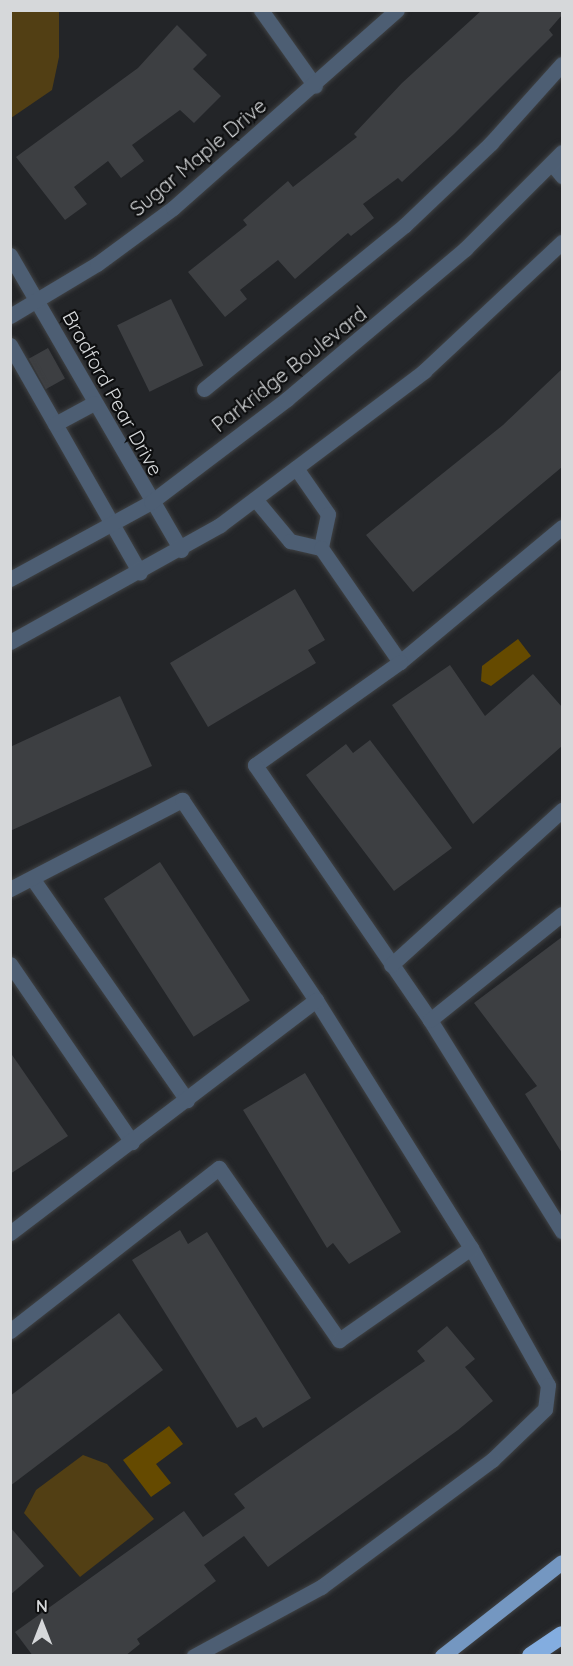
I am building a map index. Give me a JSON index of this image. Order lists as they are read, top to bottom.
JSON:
{
  "streets": {
    "street": ["Sugar Maple Drive", "Parkridge Boulevard", "Bradford Pear Drive"]
  },
  "crossings": [
    ["Sugar Maple Drive", "Bradford Pear Drive"],
    ["Parkridge Boulevard", "Bradford Pear Drive"]
  ],
  "north": "top"
}
